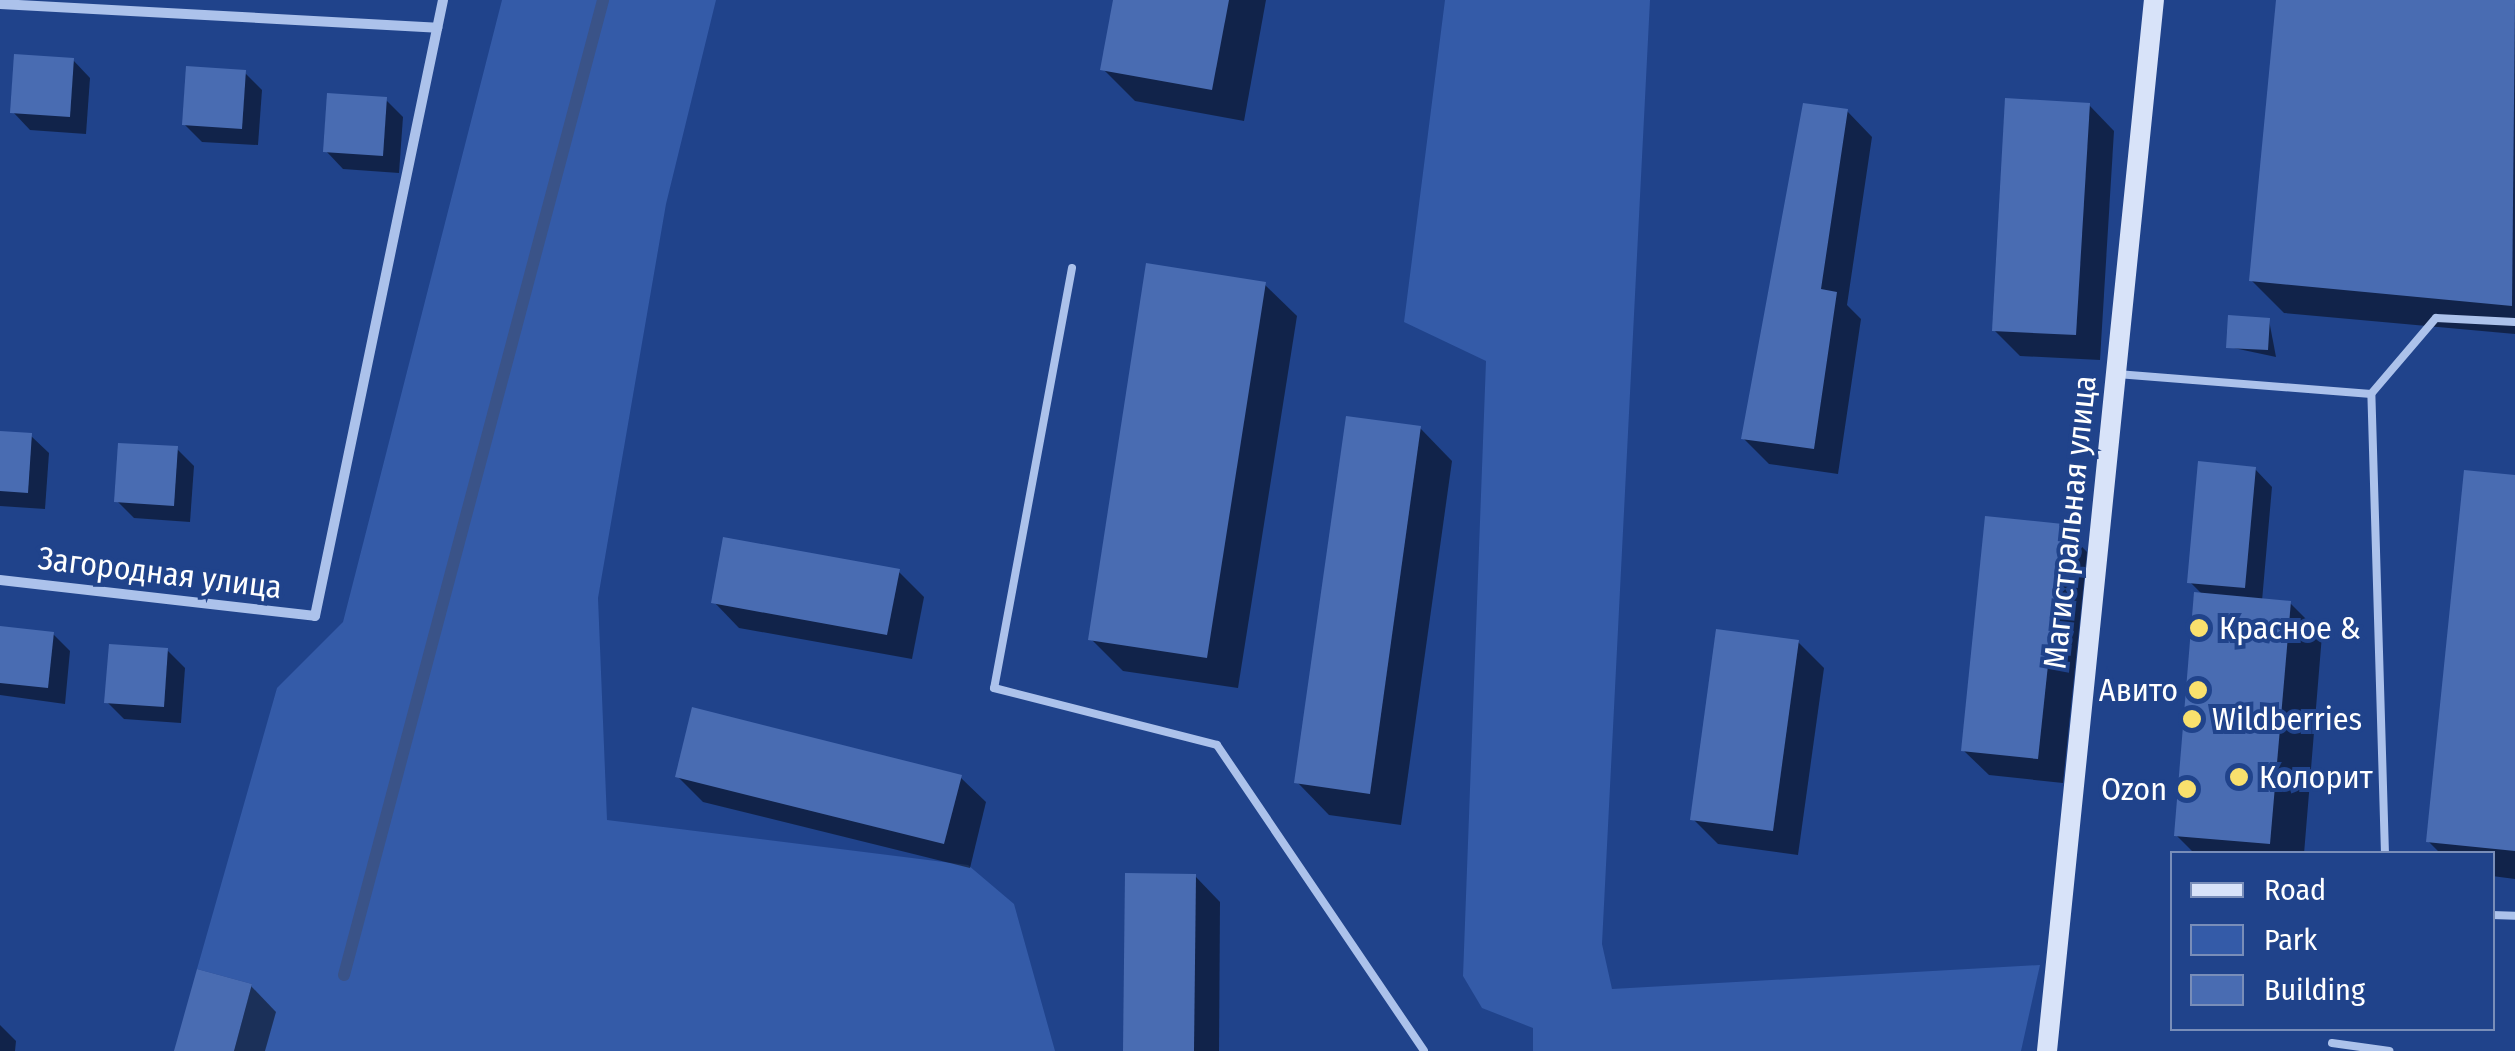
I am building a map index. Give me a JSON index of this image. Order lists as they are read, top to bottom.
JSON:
{
  "streets": {
    "street": ["Магистральная улица", "Загородная улица"]
  },
  "places": [
    "Красное &",
    "Авито",
    "Wildberries",
    "Колорит",
    "Ozon"
  ],
  "legend": ["Road", "Park", "Building"]
}
